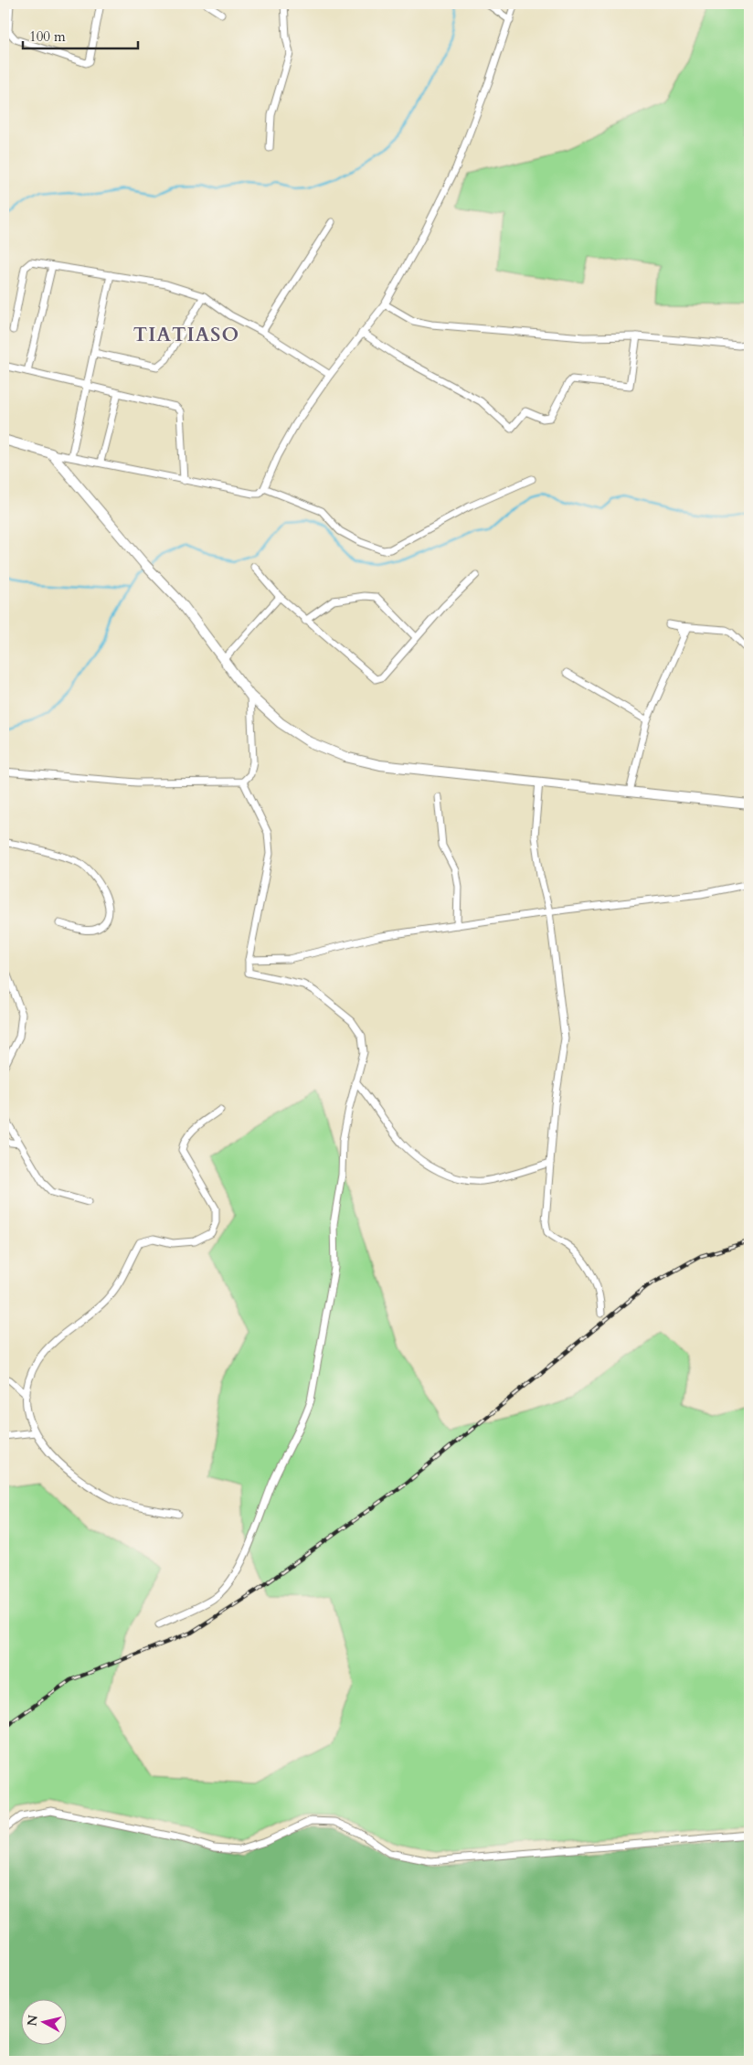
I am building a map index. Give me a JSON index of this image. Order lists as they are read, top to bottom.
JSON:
{
  "districts": ["TIATIASO"],
  "scale_bar": "100 m",
  "north": "left"
}
